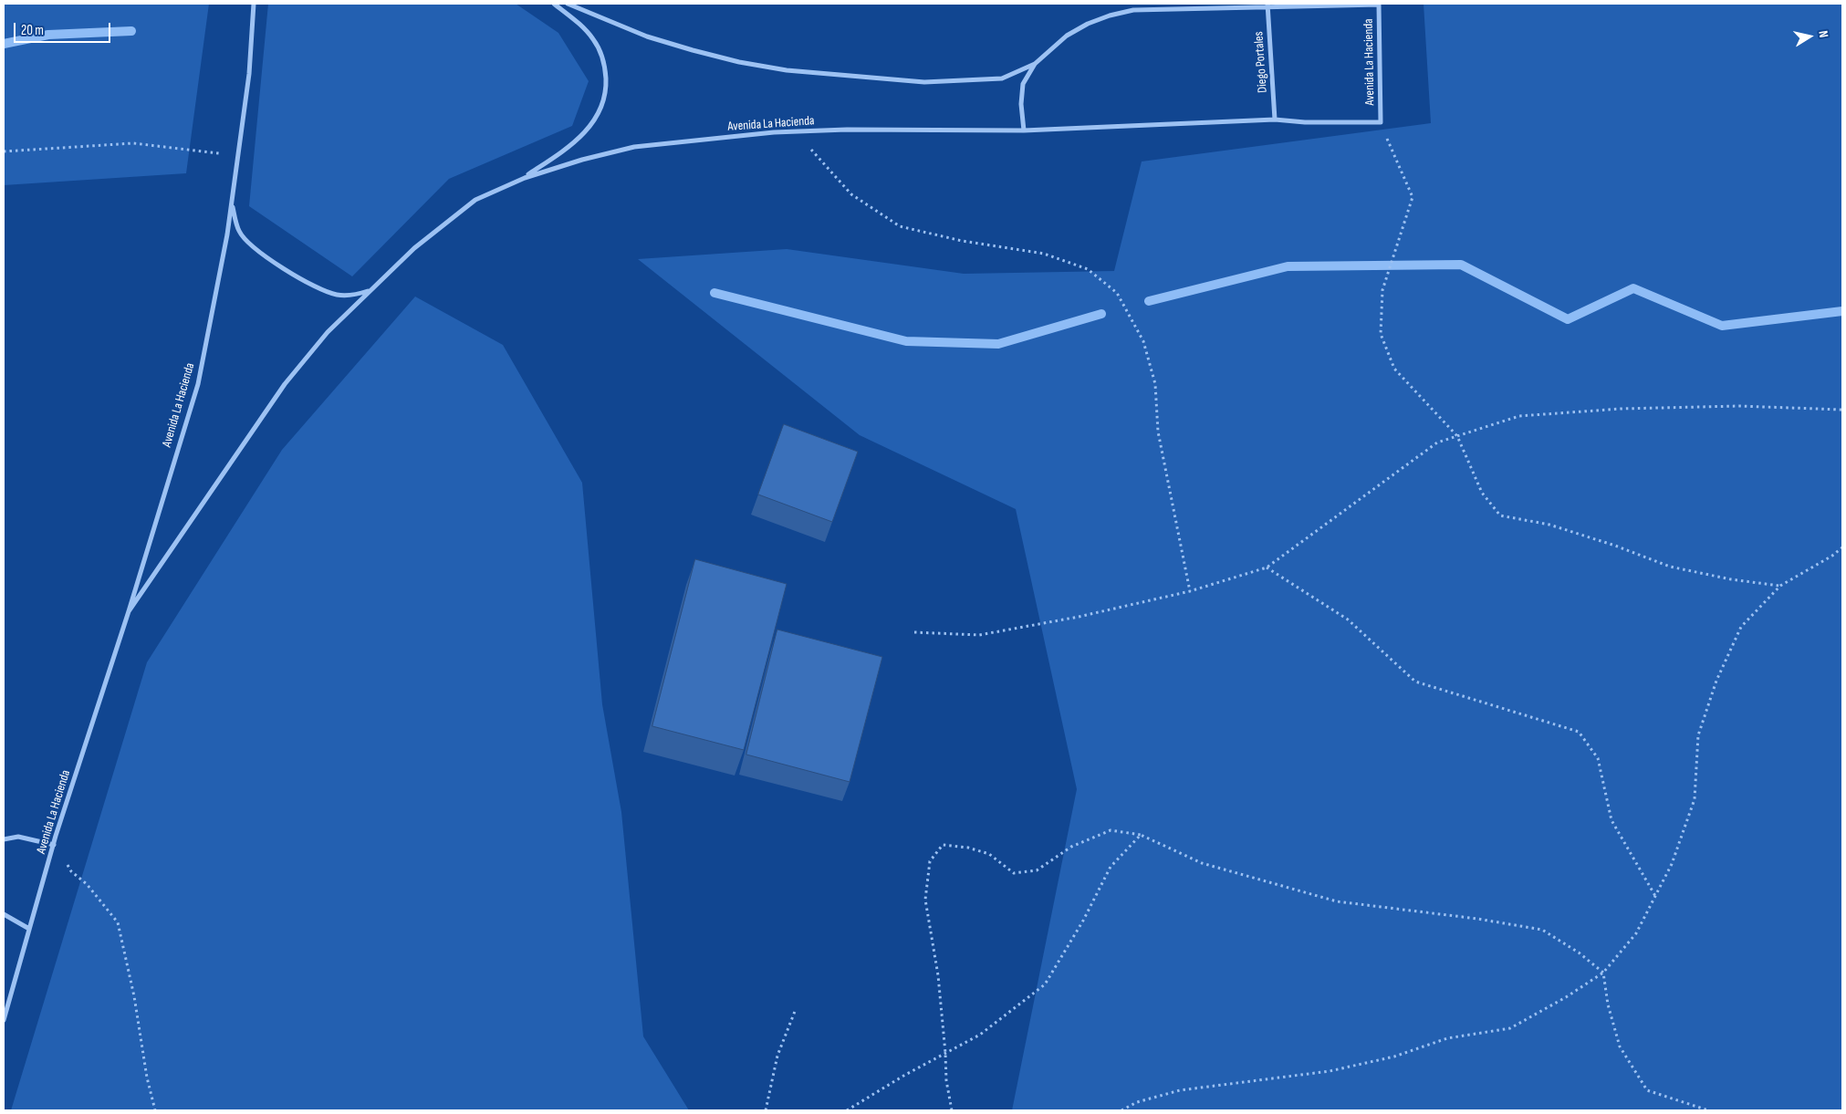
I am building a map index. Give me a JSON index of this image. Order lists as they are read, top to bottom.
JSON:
{
  "streets": {
    "street": ["Diego Portales", "Avenida La Hacienda"]
  },
  "crossings": [
    ["Diego Portales", "Avenida La Hacienda"]
  ],
  "scale_bar": "20 m",
  "north": "right"
}
